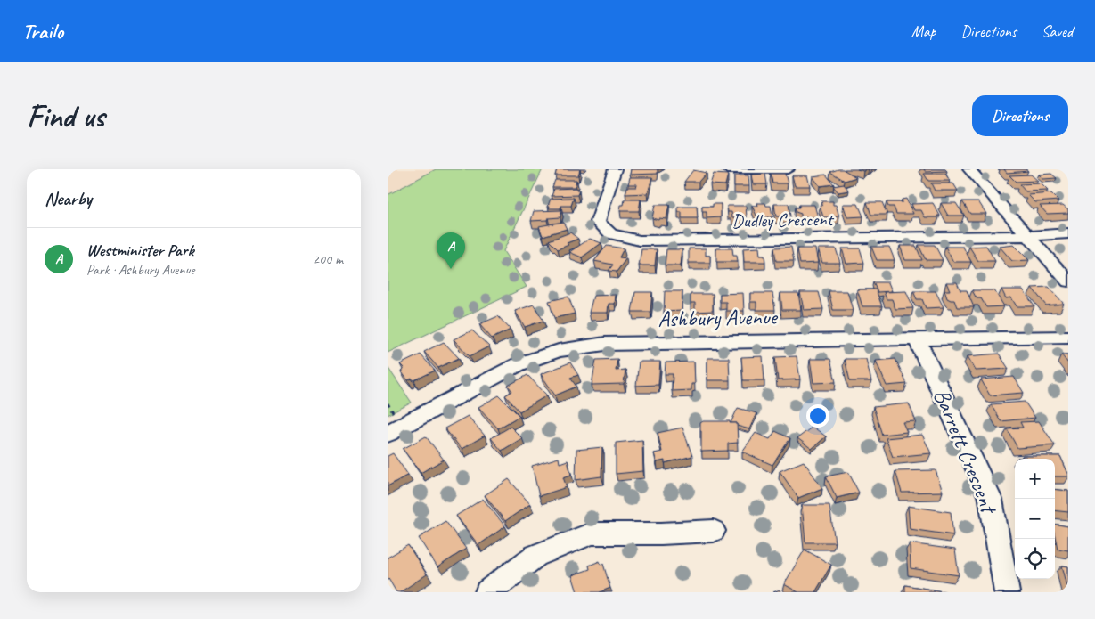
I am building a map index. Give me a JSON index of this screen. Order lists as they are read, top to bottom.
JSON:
{
  "streets": {
    "street": ["Dudley Crescent", "Ashbury Avenue", "Barrett Crescent"]
  },
  "crossings": [
    ["Ashbury Avenue", "Barrett Crescent"]
  ],
  "page": {
    "header": "Trailo",
    "nav": ["Map", "Directions", "Saved"],
    "buttons": "Directions",
    "title": "Find us",
    "heading": "Nearby",
    "list": [
      {
        "mark": "A",
        "name": "Westminister Park",
        "note": "Park · Ashbury Avenue",
        "value": "200 m"
      }
    ],
    "pins": "A",
    "map_buttons": ["+", "−"]
  }
}
